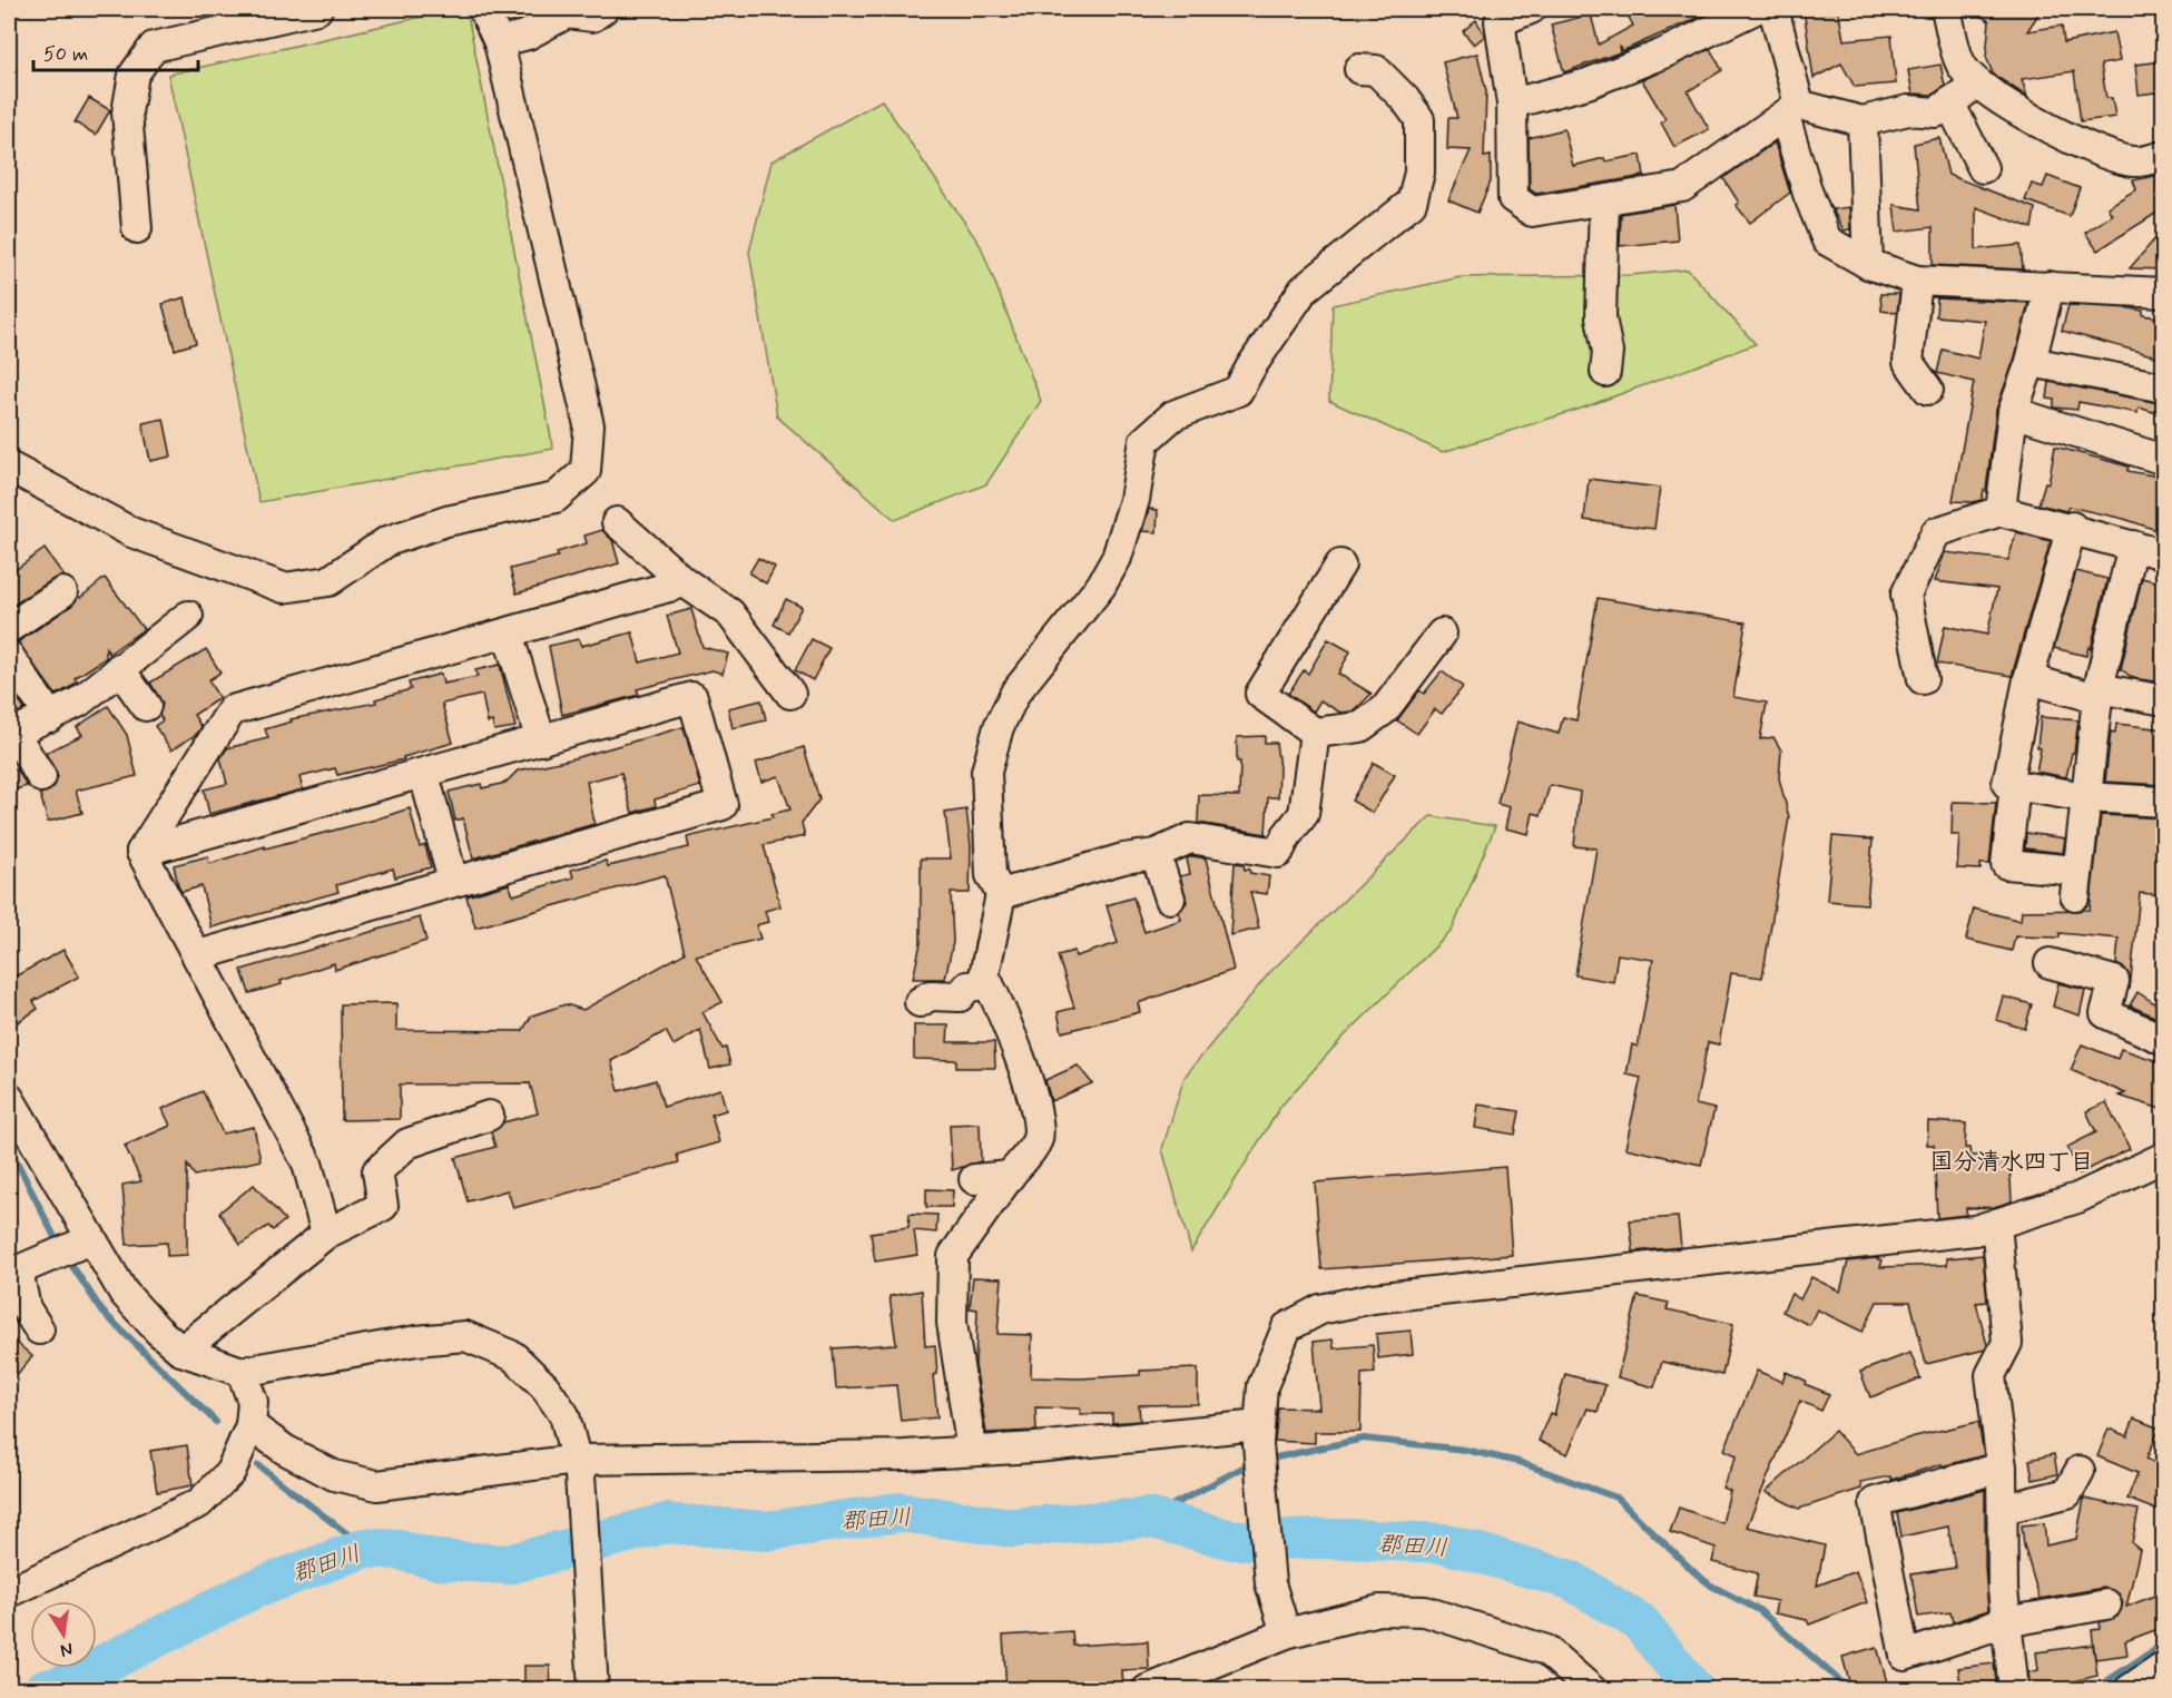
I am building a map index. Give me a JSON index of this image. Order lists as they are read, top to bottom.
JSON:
{
  "districts": ["国分清水四丁目"],
  "water": ["郡田川"],
  "scale_bar": "50 m",
  "north": "bottom"
}
